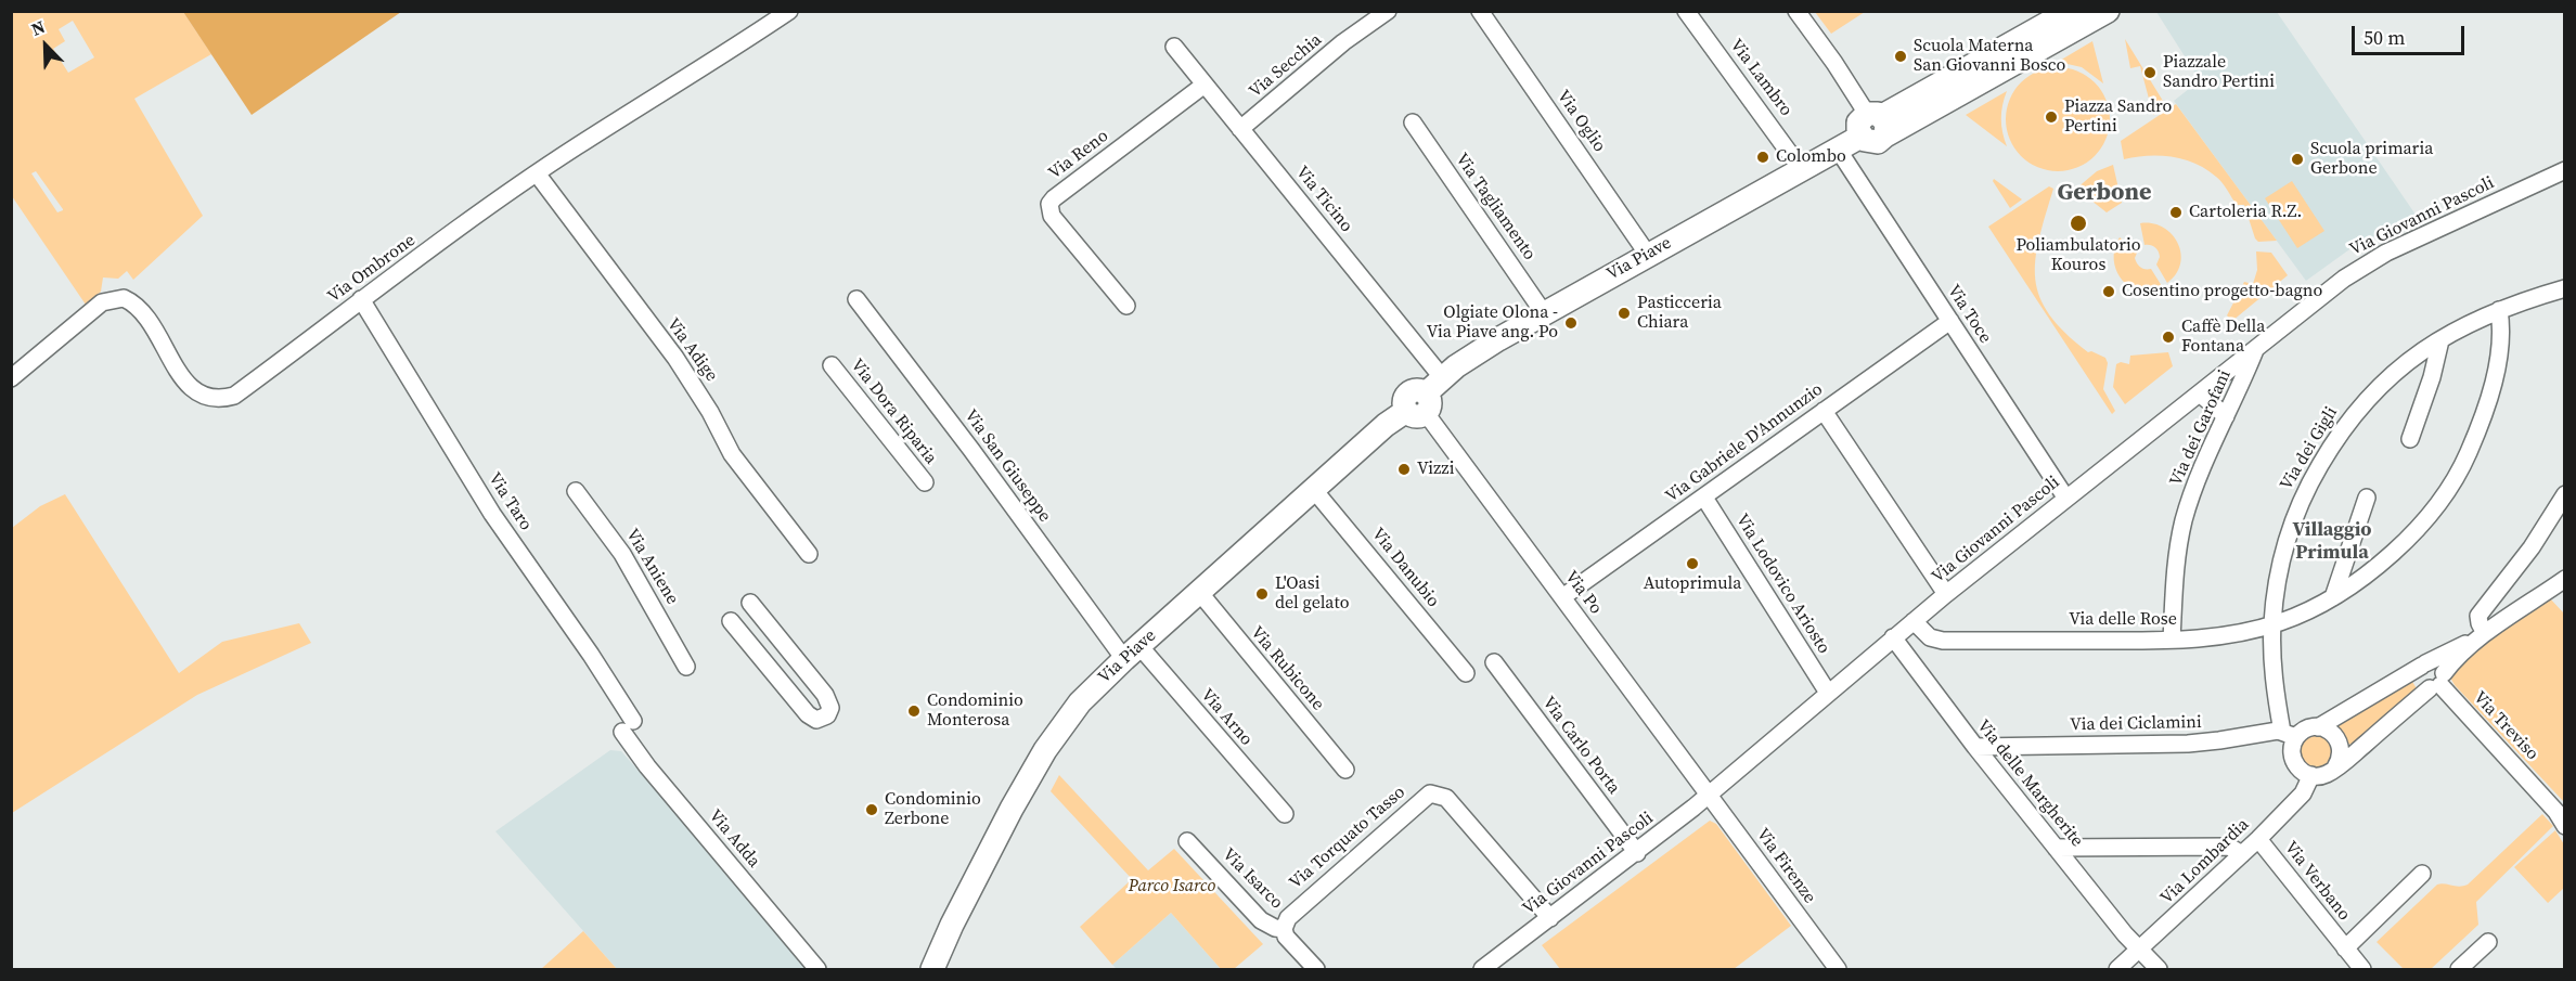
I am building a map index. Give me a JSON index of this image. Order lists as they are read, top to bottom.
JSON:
{
  "streets": {
    "street": [
      "Via Secchia",
      "Via Lambro",
      "Via Oglio",
      "Via Reno",
      "Via Ticino",
      "Via Tagliamento",
      "Via Giovanni Pascoli",
      "Via Piave",
      "Via Ombrone",
      "Via Toce",
      "Via Adige",
      "Via Dora Riparia",
      "Via dei Garofani",
      "Via Gabriele D'Annunzio",
      "Via dei Gigli",
      "Via San Giuseppe",
      "Via Taro",
      "Via Aniene",
      "Via Danubio",
      "Via Lodovico Ariosto",
      "Via Po",
      "Via delle Rose",
      "Via Rubicone",
      "Via Arno",
      "Via dei Ciclamini",
      "Via Treviso",
      "Via Carlo Porta",
      "Via delle Margherite",
      "Via Torquato Tasso",
      "Via Adda",
      "Via Lombardia",
      "Via Firenze",
      "Via Isarco",
      "Via Verbano"
    ]
  },
  "crossings": [
    ["Via Secchia", "Via Ticino"],
    ["Via Lambro", "Via Piave"],
    ["Via Oglio", "Via Piave"],
    ["Via Reno", "Via Ticino"],
    ["Via Ticino", "Via Piave"],
    ["Via Tagliamento", "Via Piave"],
    ["Via Giovanni Pascoli", "Via Toce"],
    ["Via Giovanni Pascoli", "Via dei Garofani"],
    ["Via Giovanni Pascoli", "Via Lodovico Ariosto"],
    ["Via Giovanni Pascoli", "Via Po"],
    ["Via Giovanni Pascoli", "Via delle Rose"],
    ["Via Giovanni Pascoli", "Via Carlo Porta"],
    ["Via Giovanni Pascoli", "Via delle Margherite"],
    ["Via Giovanni Pascoli", "Via Torquato Tasso"],
    ["Via Giovanni Pascoli", "Via Firenze"],
    ["Via Piave", "Via Toce"],
    ["Via Piave", "Via San Giuseppe"],
    ["Via Piave", "Via Danubio"],
    ["Via Piave", "Via Po"],
    ["Via Piave", "Via Rubicone"],
    ["Via Piave", "Via Arno"],
    ["Via Ombrone", "Via Adige"],
    ["Via Ombrone", "Via Taro"],
    ["Via Toce", "Via Gabriele D'Annunzio"],
    ["Via dei Garofani", "Via delle Rose"],
    ["Via Gabriele D'Annunzio", "Via Lodovico Ariosto"],
    ["Via Gabriele D'Annunzio", "Via Po"],
    ["Via dei Gigli", "Via delle Rose"],
    ["Via dei Gigli", "Via dei Ciclamini"],
    ["Via dei Gigli", "Via Lombardia"],
    ["Via San Giuseppe", "Via Arno"],
    ["Via Taro", "Via Adda"],
    ["Via Po", "Via Firenze"],
    ["Via dei Ciclamini", "Via delle Margherite"],
    ["Via dei Ciclamini", "Via Lombardia"],
    ["Via delle Margherite", "Via Lombardia"],
    ["Via Torquato Tasso", "Via Isarco"],
    ["Via Lombardia", "Via Verbano"]
  ],
  "districts": ["Gerbone", "Villaggio Primula"],
  "parks": ["Parco Isarco"],
  "places": [
    "Scuola Materna San Giovanni Bosco",
    "Piazzale Sandro Pertini",
    "Piazza Sandro Pertini",
    "Colombo",
    "Scuola primaria Gerbone",
    "Cartoleria R.Z.",
    "Poliambulatorio Kouros",
    "Cosentino progetto-bagno",
    "Pasticceria Chiara",
    "Olgiate Olona - Via Piave ang. Po",
    "Caffè Della Fontana",
    "Vizzi",
    "Autoprimula",
    "L'Oasi del gelato",
    "Condominio Monterosa",
    "Condominio Zerbone"
  ],
  "scale_bar": "50 m",
  "north": "top left"
}
